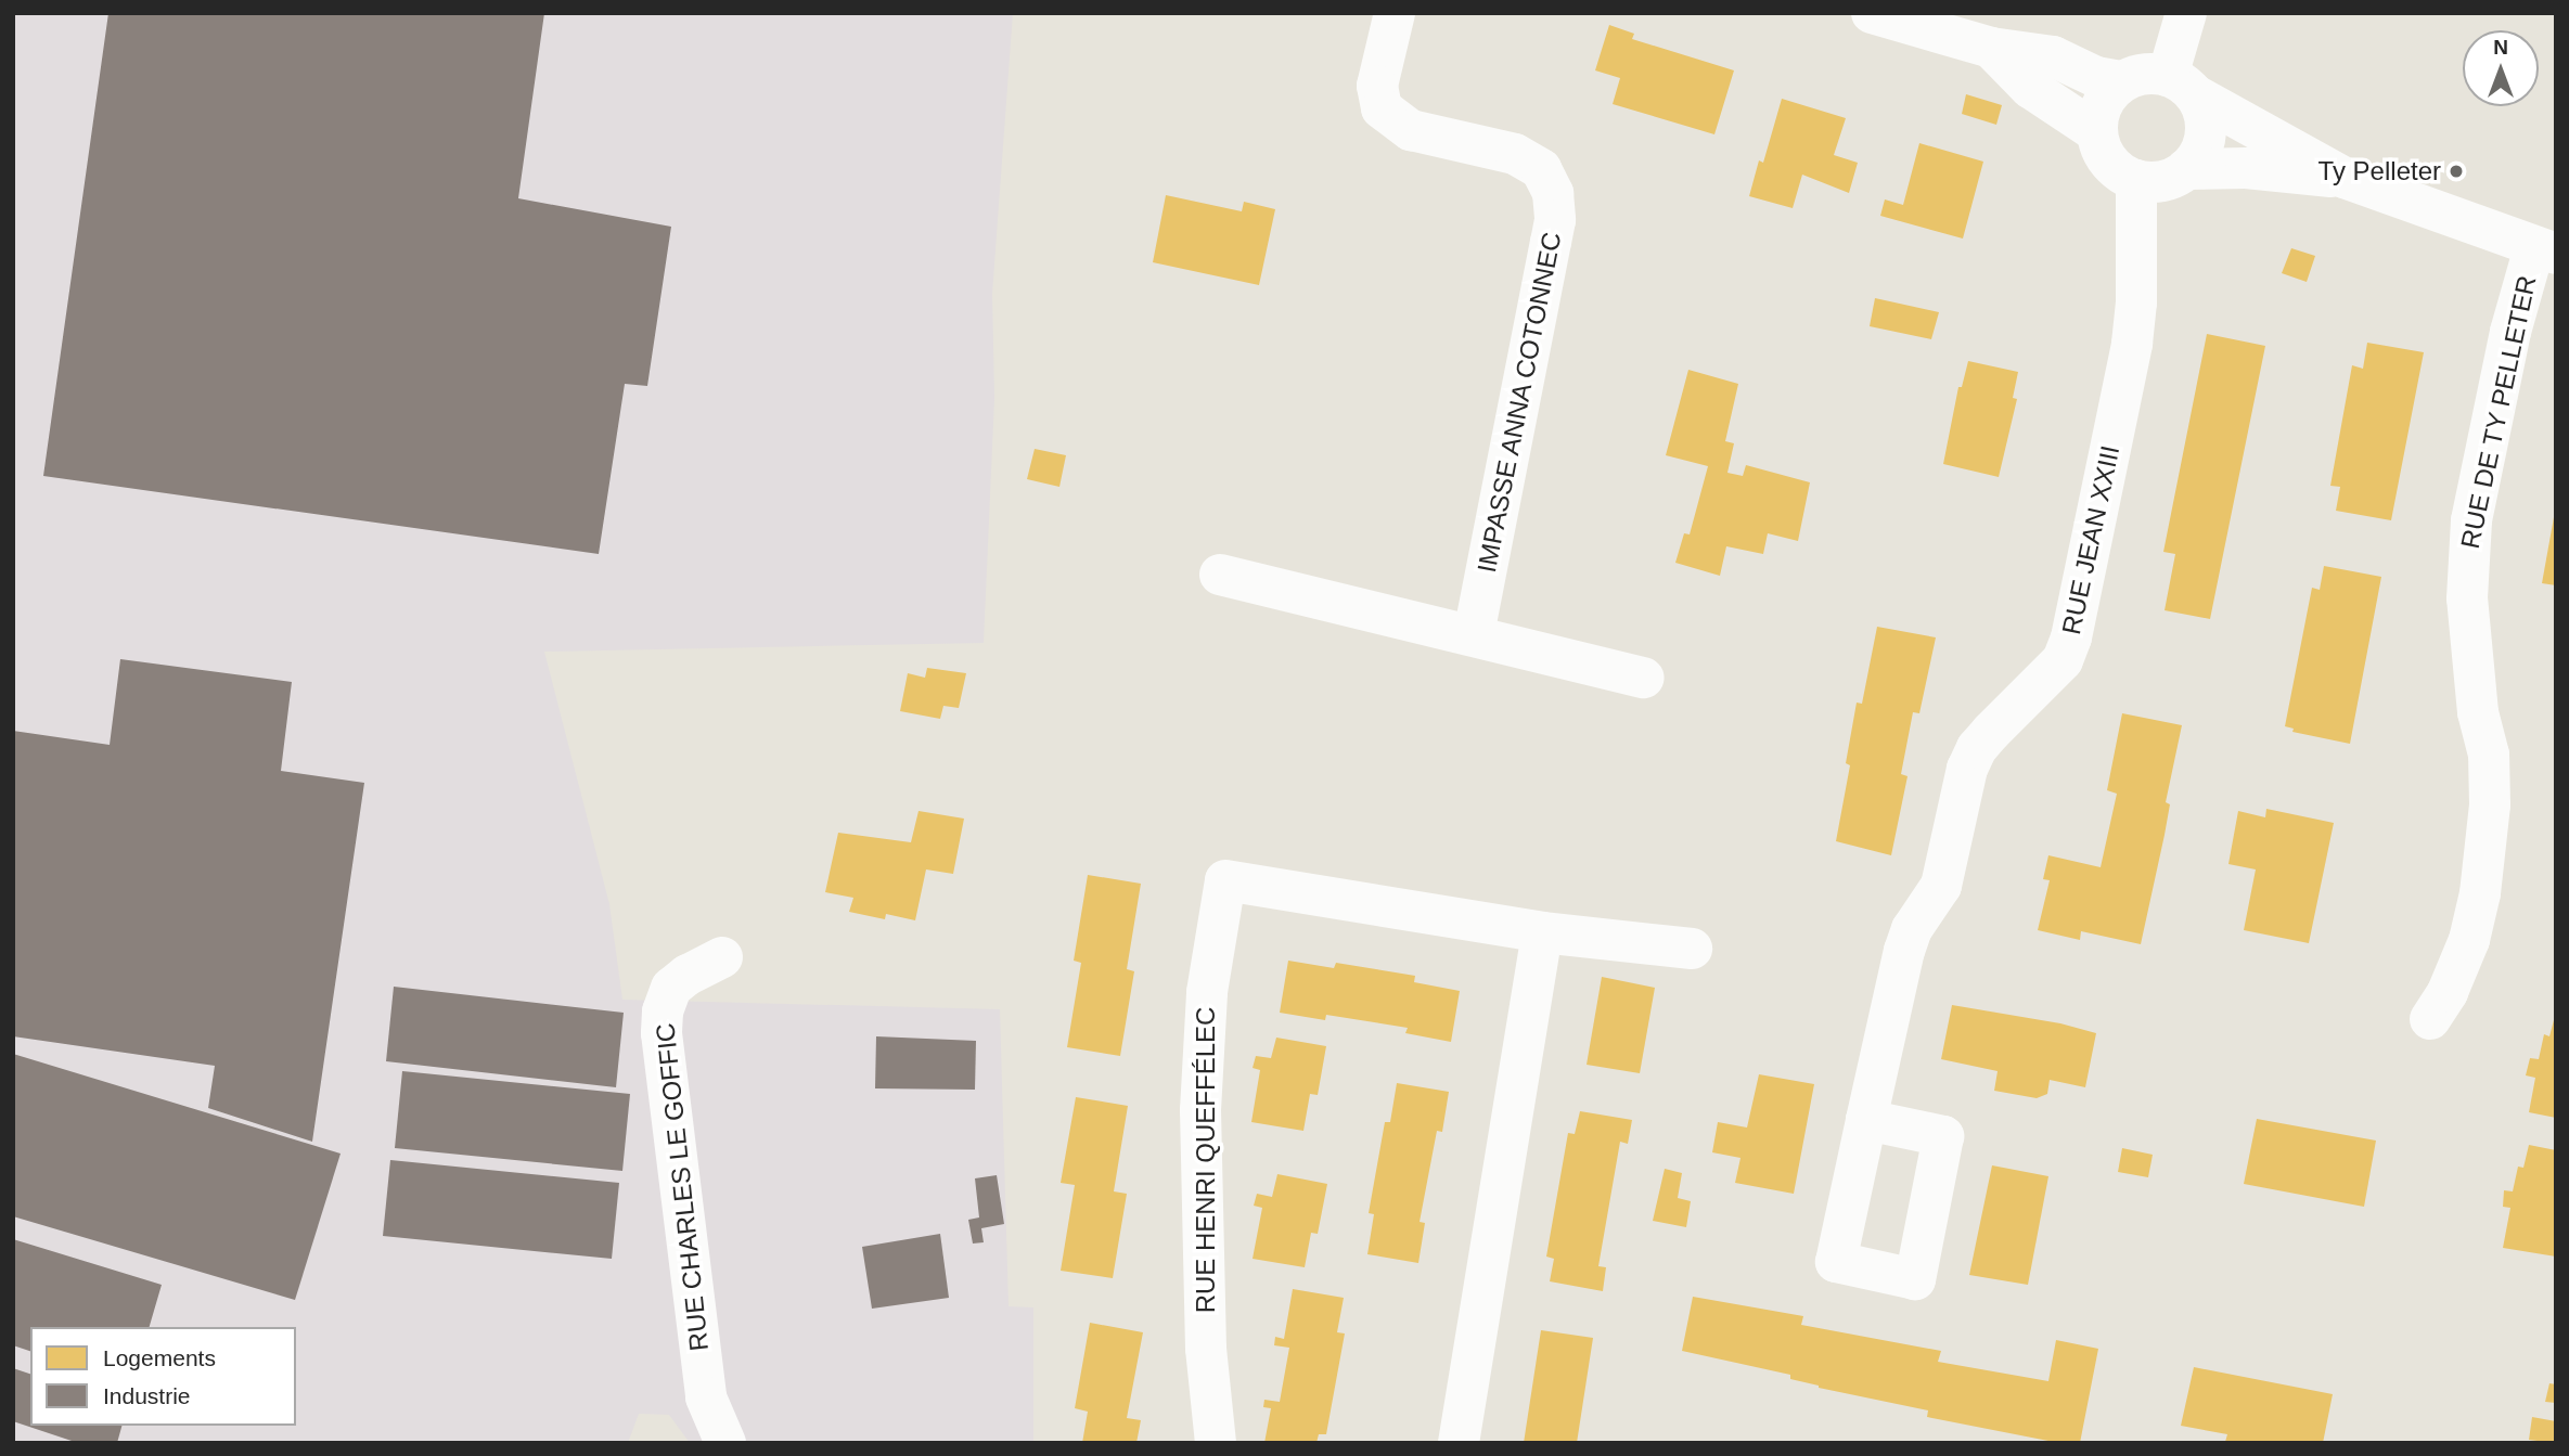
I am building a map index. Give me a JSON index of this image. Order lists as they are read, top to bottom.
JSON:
{
  "streets": {
    "street": [
      "IMPASSE ANNA COTONNEC",
      "RUE DE TY PELLETER",
      "RUE JEAN XXIII",
      "RUE HENRI QUEFFÉLEC",
      "RUE CHARLES LE GOFFIC"
    ]
  },
  "places": ["Ty Pelleter"],
  "legend": ["Logements", "Industrie"],
  "north": "top"
}
